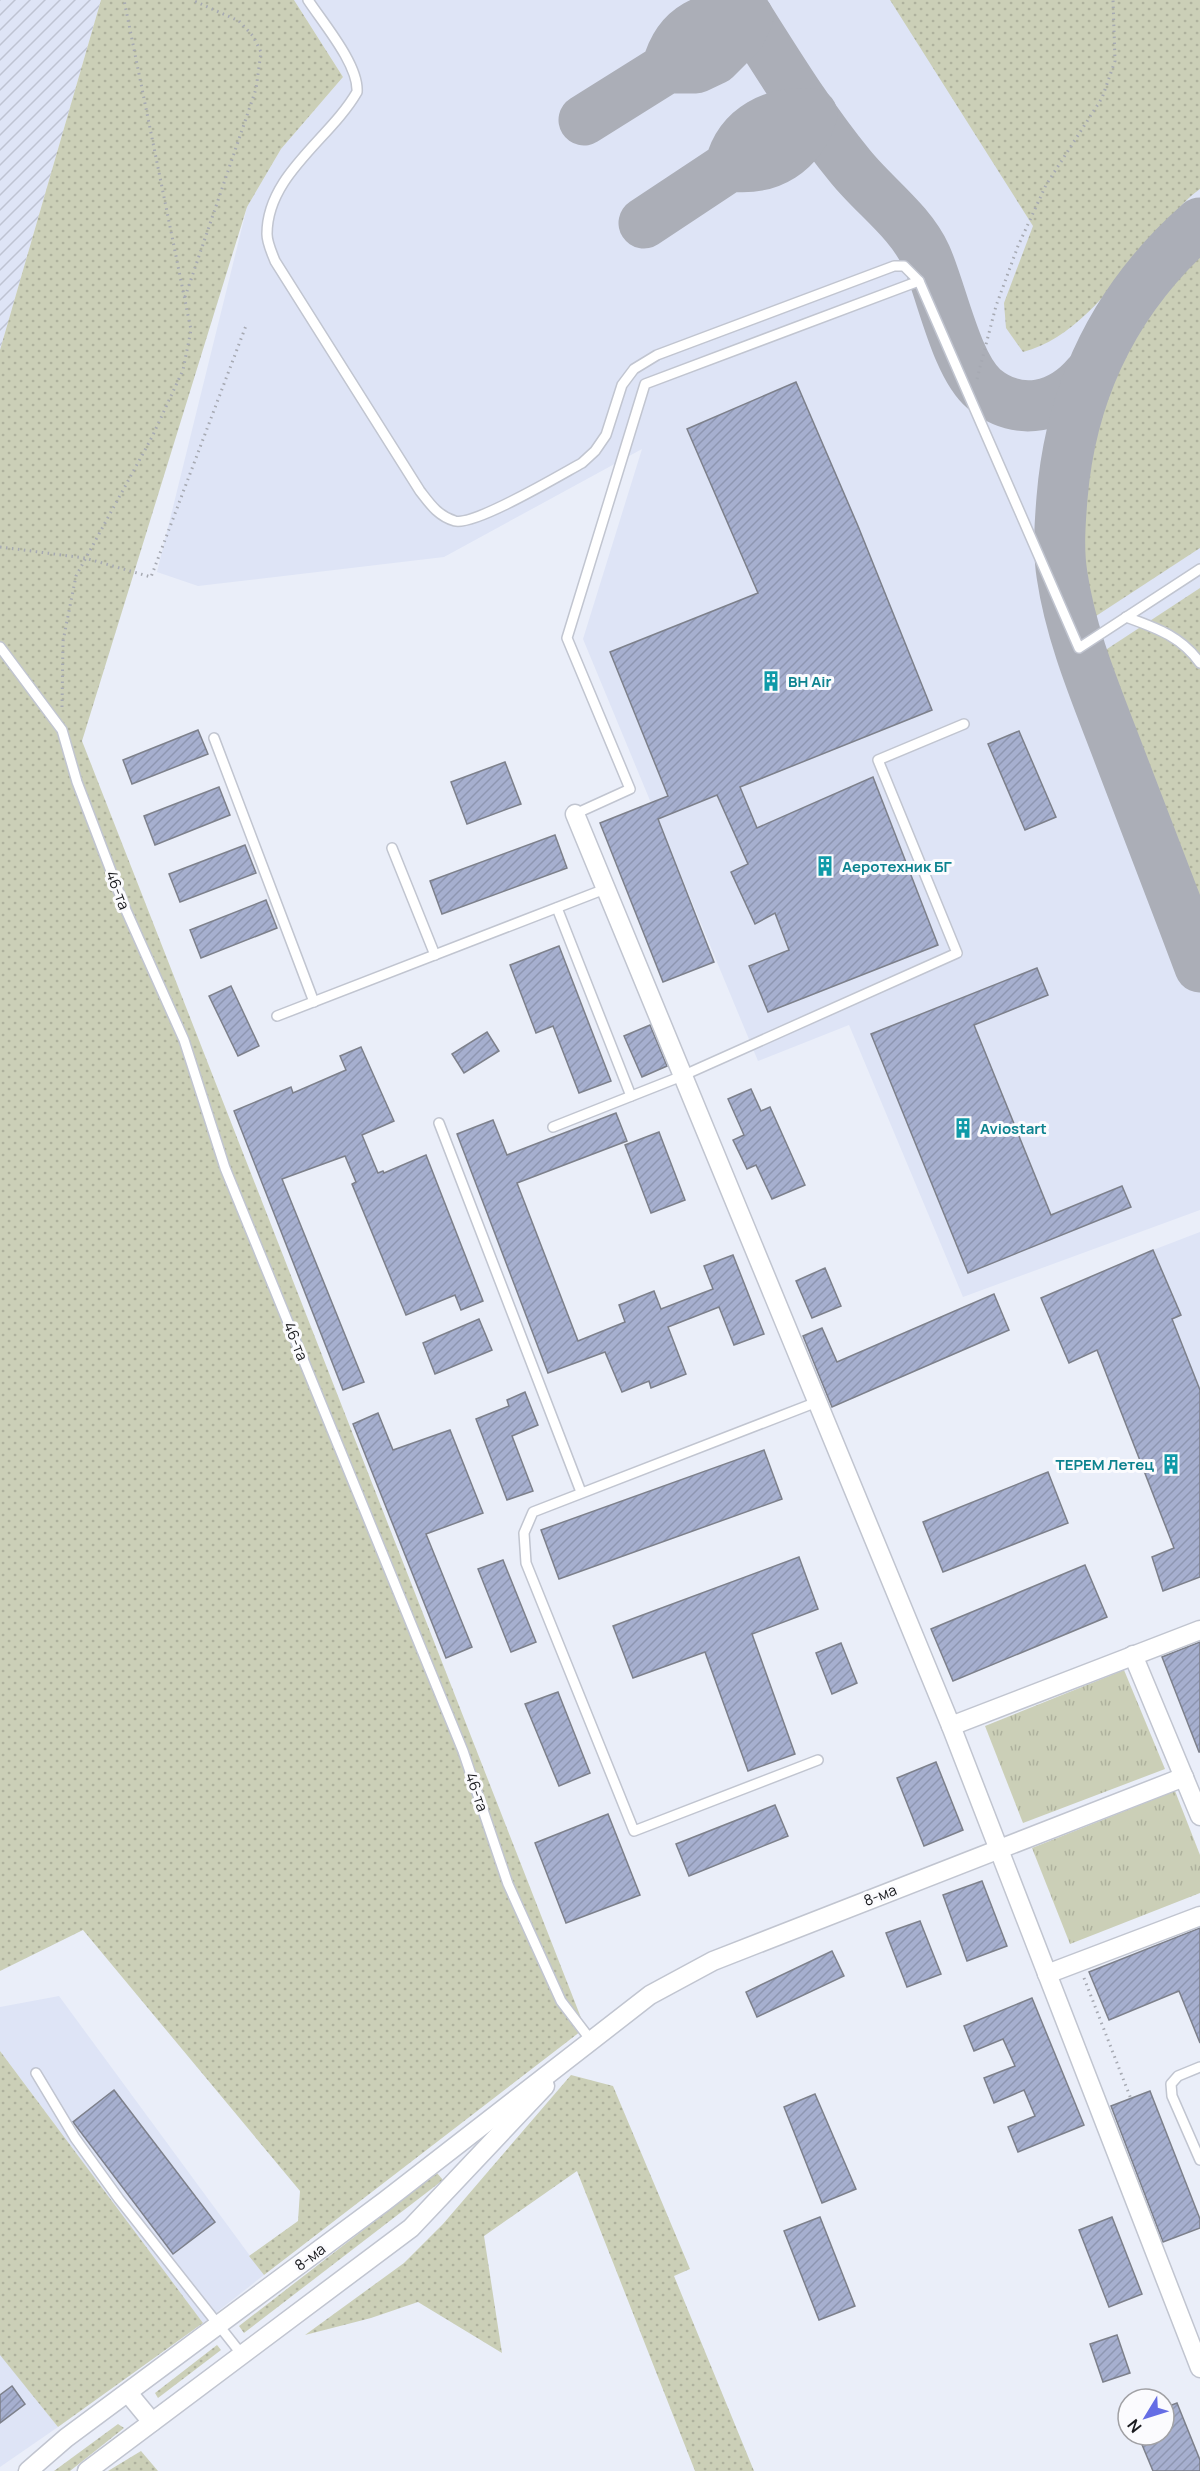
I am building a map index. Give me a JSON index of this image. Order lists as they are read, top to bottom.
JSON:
{
  "streets": {
    "street": ["8-ма"],
    "lane": ["46-та"]
  },
  "crossings": [
    ["46-та", "8-ма"]
  ],
  "places": {
    "building": [
      "BH Air",
      "Аеротехник БГ",
      "Aviostart",
      "ТЕРЕМ Летец"
    ]
  },
  "north": "bottom left"
}
